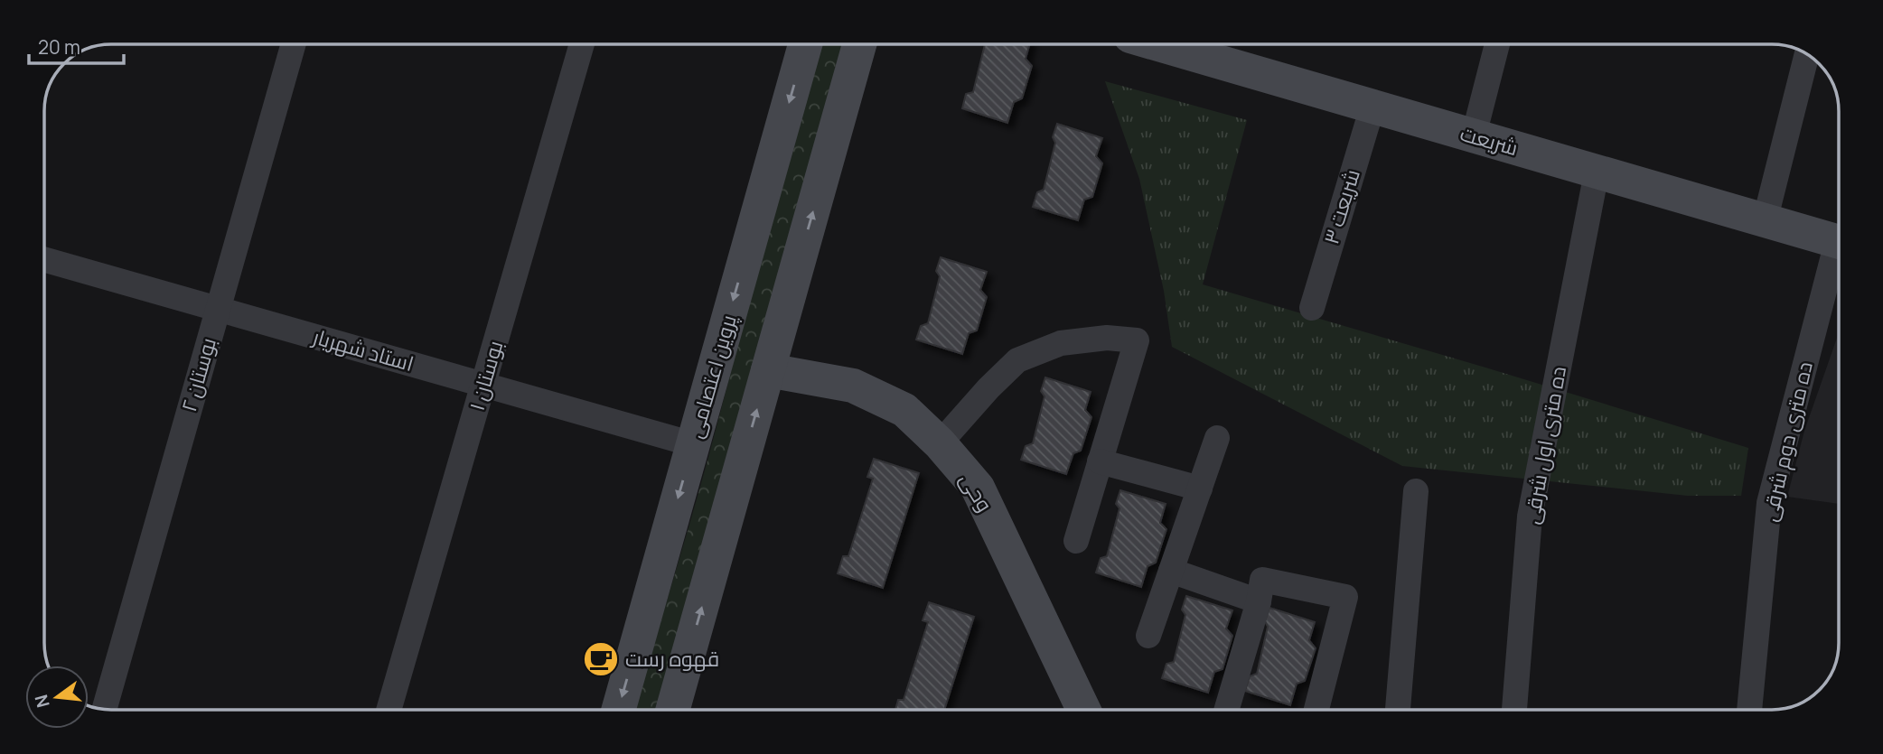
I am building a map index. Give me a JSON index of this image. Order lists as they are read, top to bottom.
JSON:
{
  "streets": {
    "main road": ["شریعت", "پروین اعتصامی", "وحی"],
    "street": [
      "شریعت ۳",
      "استاد شهریار",
      "بوستان ۲",
      "بوستان ۱",
      "ده متری دوم شرقی",
      "ده متری اول شرقی"
    ]
  },
  "crossings": [
    ["شریعت", "شریعت ۳"],
    ["شریعت", "ده متری اول شرقی"],
    ["استاد شهریار", "بوستان ۲"],
    ["استاد شهریار", "بوستان ۱"],
    ["استاد شهریار", "پروین اعتصامی"]
  ],
  "places": {
    "cafe": ["قهوه رست"]
  },
  "scale_bar": "20 m",
  "north": "left"
}
